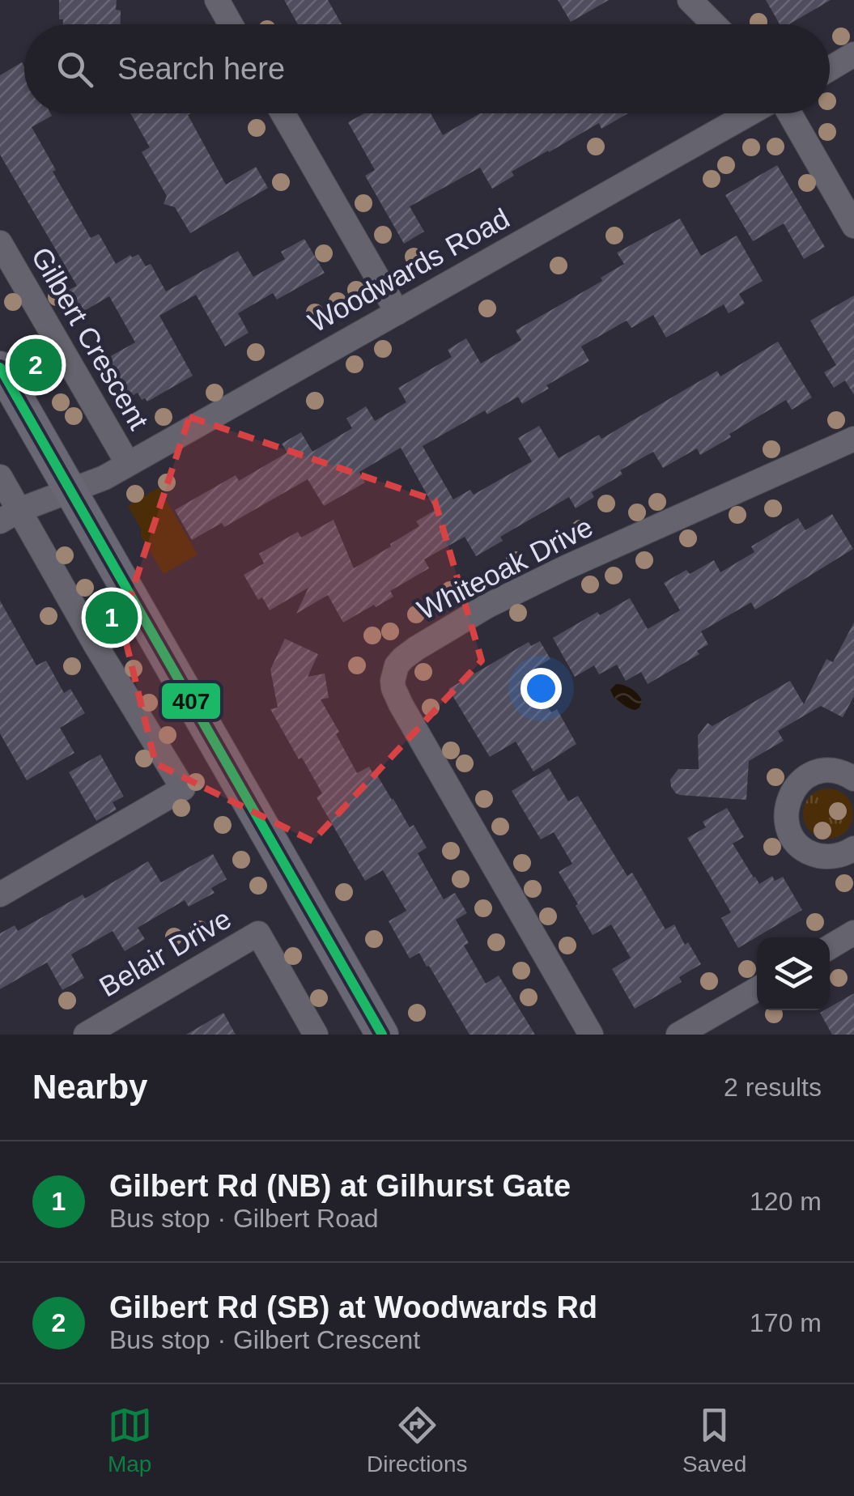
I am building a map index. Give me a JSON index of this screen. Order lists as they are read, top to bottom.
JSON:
{
  "streets": {
    "street": [
      "Woodwards Road",
      "Gilbert Crescent",
      "Whiteoak Drive",
      "Belair Drive"
    ]
  },
  "crossings": [
    ["Woodwards Road", "Gilbert Crescent"]
  ],
  "lines": ["transit line 407"],
  "page": {
    "search": "Search here",
    "pins": ["2", "1"],
    "heading": ["Nearby", "2 results"],
    "list": [
      {
        "mark": "1",
        "name": "Gilbert Rd (NB) at Gilhurst Gate",
        "note": "Bus stop · Gilbert Road",
        "value": "120 m"
      },
      {
        "mark": "2",
        "name": "Gilbert Rd (SB) at Woodwards Rd",
        "note": "Bus stop · Gilbert Crescent",
        "value": "170 m"
      }
    ],
    "nav": ["Map", "Directions", "Saved"]
  }
}
